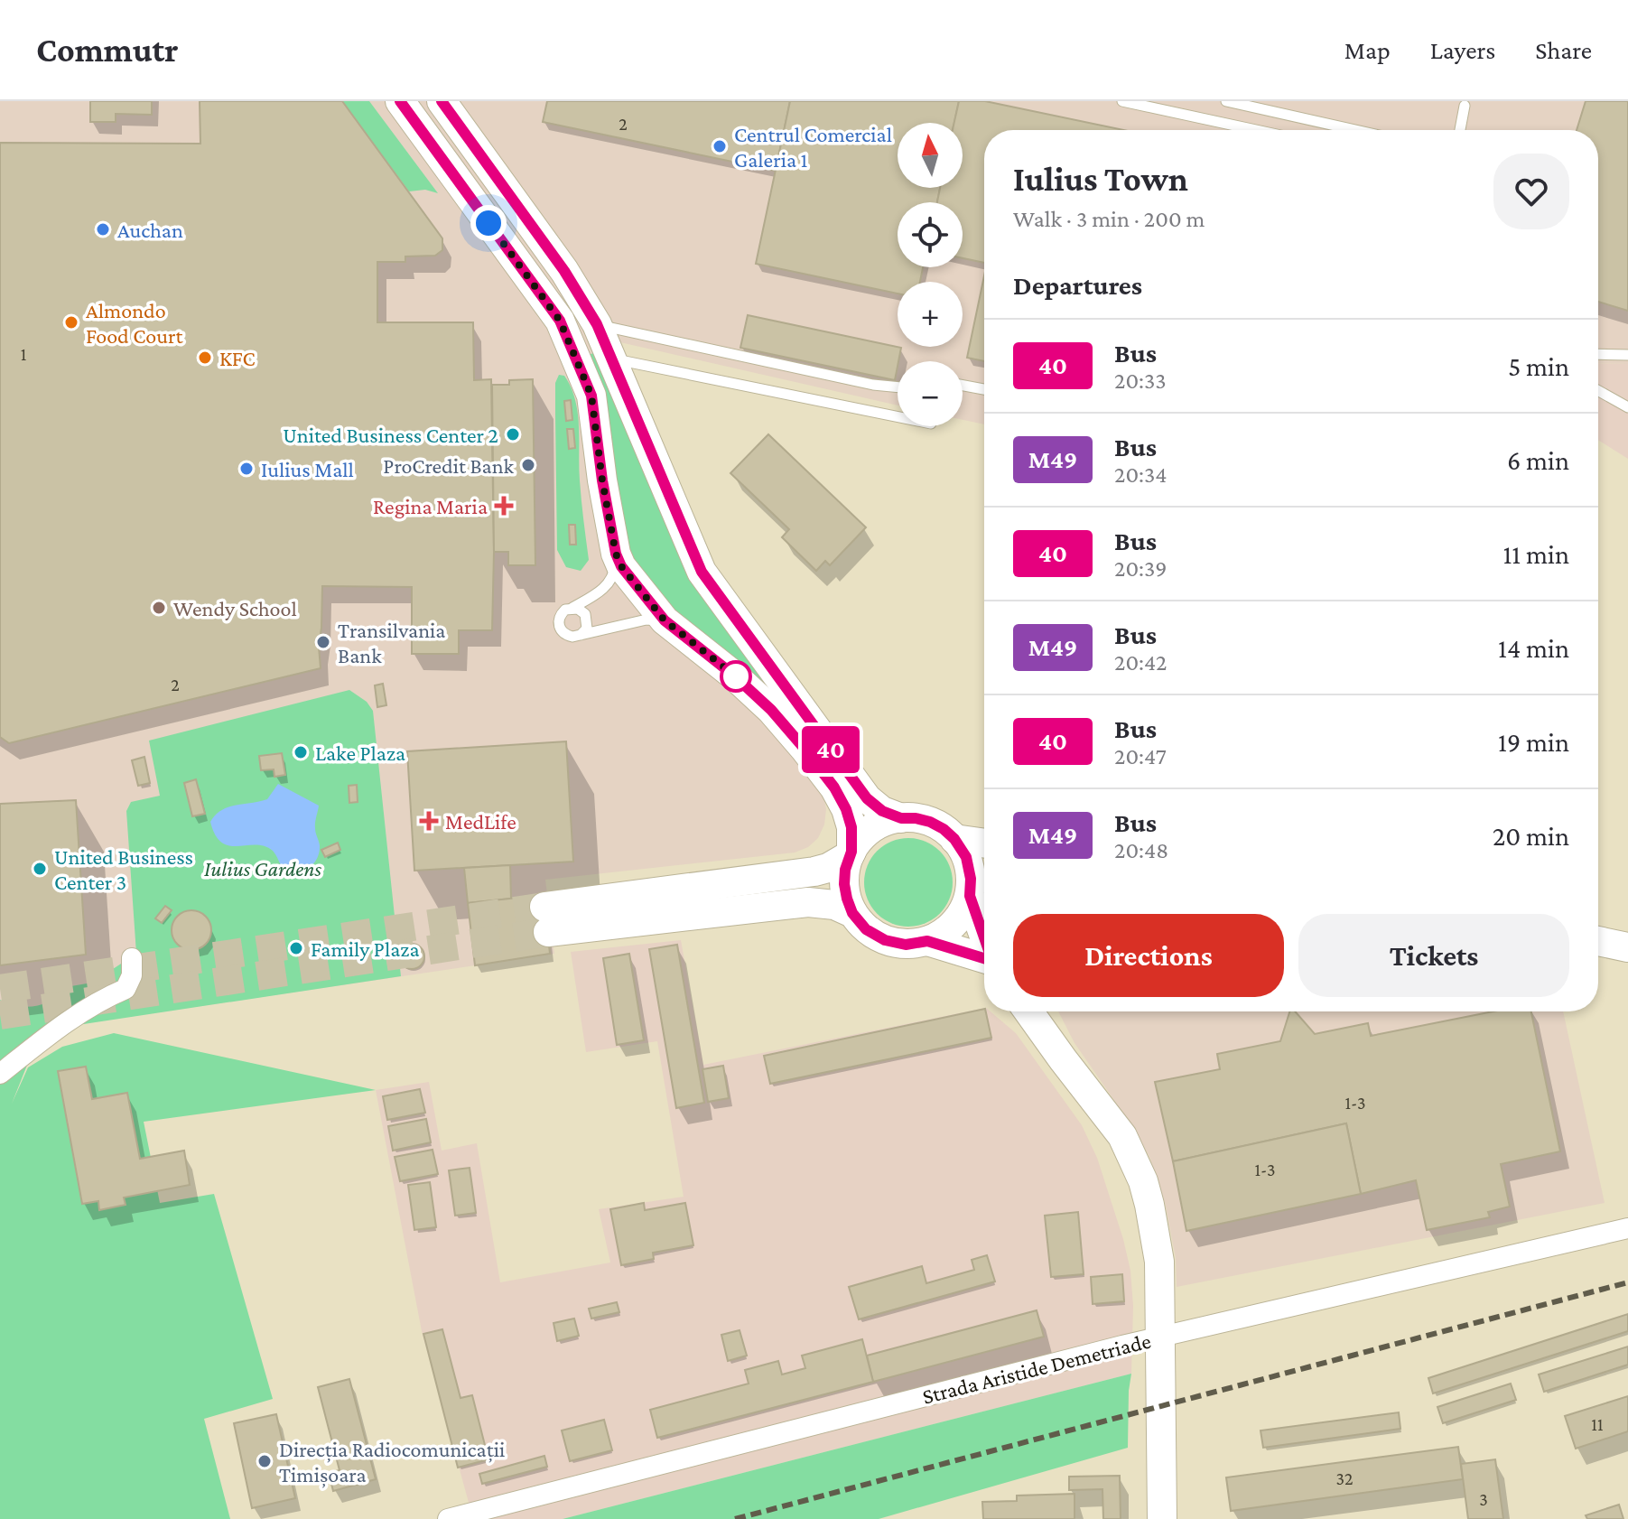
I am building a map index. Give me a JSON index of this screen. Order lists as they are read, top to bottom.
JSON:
{
  "streets": {
    "street": ["Strada Aristide Demetriade"]
  },
  "parks": ["Iulius Gardens"],
  "places": {
    "other": [
      "Centrul Comercial Galeria 1",
      "Auchan",
      "Almondo Food Court",
      "KFC",
      "United Business Center 2",
      "ProCredit Bank",
      "Iulius Mall",
      "Wendy School",
      "Transilvania Bank",
      "Lake Plaza",
      "United Business Center 3",
      "Family Plaza",
      "Direcția Radiocomunicații Timișoara"
    ],
    "health": ["Regina Maria", "MedLife"]
  },
  "lines": ["bus line 40"],
  "house_numbers": [
    "2",
    "1",
    "2",
    "1-3",
    "1-3",
    "11",
    "32",
    "3"
  ],
  "north": "top",
  "page": {
    "header": "Commutr",
    "nav": ["Map", "Layers", "Share"],
    "on_map": "40",
    "map_buttons": ["+", "−"],
    "heading": [
      ["Iulius Town", "Walk · 3 min · 200 m"],
      "Departures"
    ],
    "list": [
      {
        "mark": "40",
        "name": "Bus",
        "note": "20:33",
        "value": "5 min"
      },
      {
        "mark": "M49",
        "name": "Bus",
        "note": "20:34",
        "value": "6 min"
      },
      {
        "mark": "40",
        "name": "Bus",
        "note": "20:39",
        "value": "11 min"
      },
      {
        "mark": "M49",
        "name": "Bus",
        "note": "20:42",
        "value": "14 min"
      },
      {
        "mark": "40",
        "name": "Bus",
        "note": "20:47",
        "value": "19 min"
      },
      {
        "mark": "M49",
        "name": "Bus",
        "note": "20:48",
        "value": "20 min"
      }
    ],
    "buttons": ["Directions", "Tickets"]
  }
}
